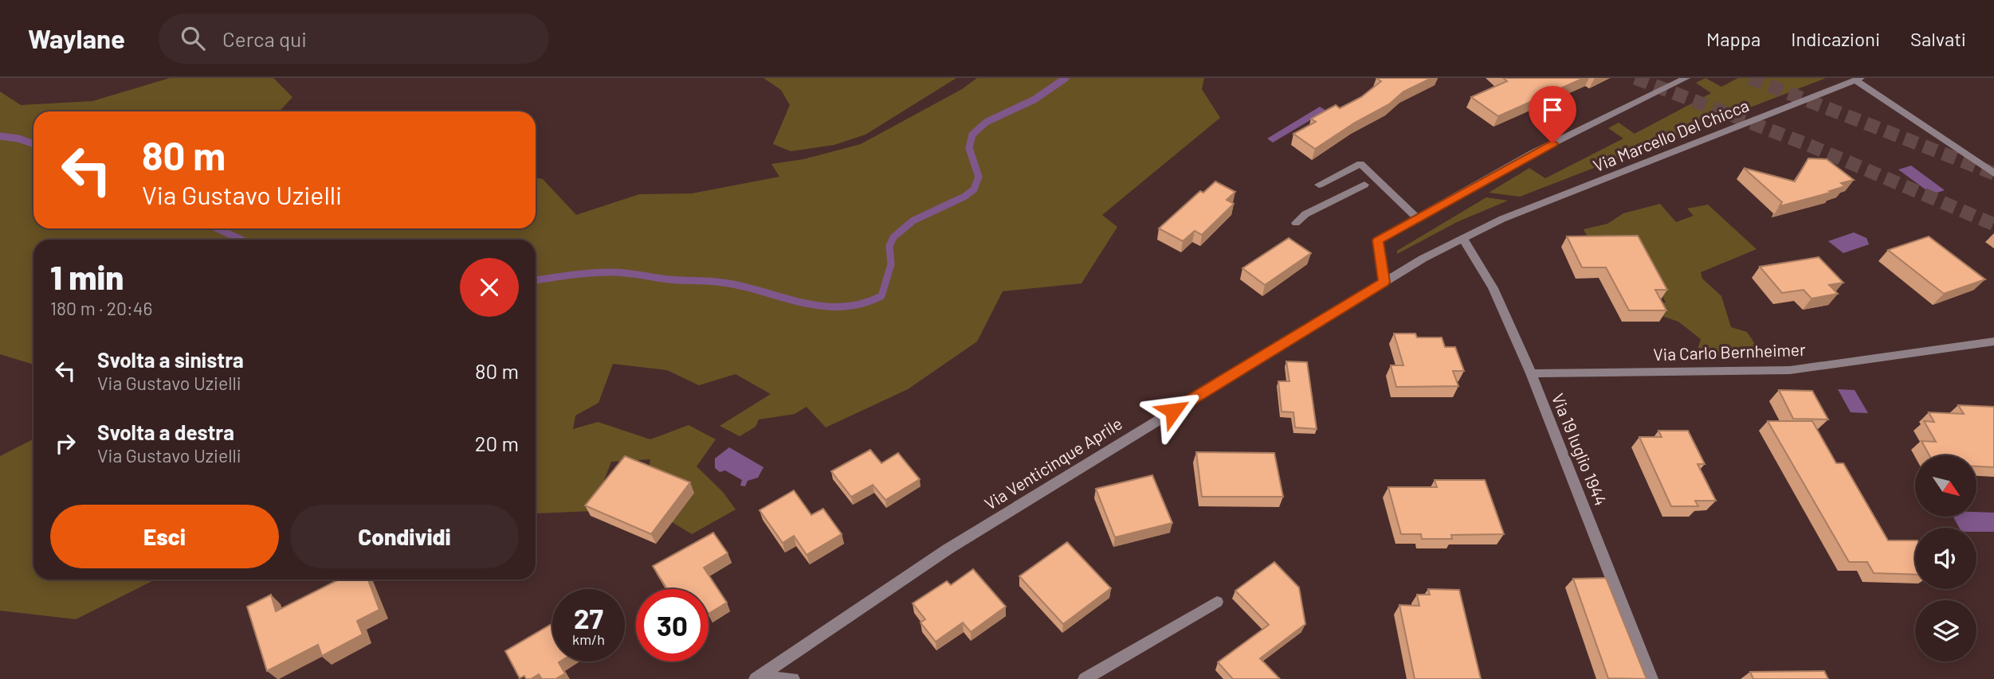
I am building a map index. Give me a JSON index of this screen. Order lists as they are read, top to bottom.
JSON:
{
  "streets": {
    "street": [
      "Via Marcello Del Chicca",
      "Via Carlo Bernheimer",
      "Via 19 luglio 1944",
      "Via Venticinque Aprile"
    ]
  },
  "crossings": [
    ["Via Marcello Del Chicca", "Via 19 luglio 1944"],
    ["Via Marcello Del Chicca", "Via Venticinque Aprile"],
    ["Via Carlo Bernheimer", "Via 19 luglio 1944"],
    ["Via 19 luglio 1944", "Via Venticinque Aprile"]
  ],
  "north": "bottom right",
  "page": {
    "header": "Waylane",
    "search": "Cerca qui",
    "nav": ["Mappa", "Indicazioni", "Salvati"],
    "turn": ["80 m", "Via Gustavo Uzielli"],
    "heading": ["1 min", "180 m · 20:46"],
    "list": [
      {
        "name": "Svolta a sinistra",
        "note": "Via Gustavo Uzielli",
        "value": "80 m"
      },
      {
        "name": "Svolta a destra",
        "note": "Via Gustavo Uzielli",
        "value": "20 m"
      }
    ],
    "buttons": ["Esci", "Condividi"],
    "speed": "27 km/h",
    "limit": "30"
  }
}
